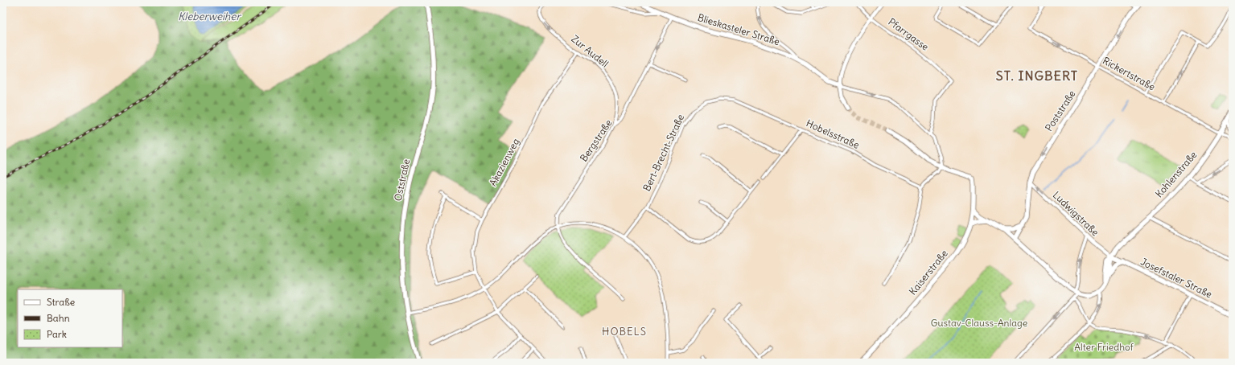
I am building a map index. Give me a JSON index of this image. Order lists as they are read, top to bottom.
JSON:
{
  "streets": {
    "main road": [
      "Blieskasteler Straße",
      "Poststraße",
      "Kohlenstraße",
      "Oststraße",
      "Kaiserstraße",
      "Josefstaler Straße"
    ],
    "street": [
      "Pfarrgasse",
      "Zur Audell",
      "Rickertstraße",
      "Hobelsstraße",
      "Bergstraße",
      "Bert-Brecht-Straße",
      "Akazienweg",
      "Ludwigstraße"
    ]
  },
  "crossings": [
    ["Blieskasteler Straße", "Pfarrgasse"],
    ["Blieskasteler Straße", "Bergstraße"],
    ["Blieskasteler Straße", "Kaiserstraße"],
    ["Zur Audell", "Bergstraße"],
    ["Zur Audell", "Akazienweg"],
    ["Rickertstraße", "Poststraße"],
    ["Rickertstraße", "Kohlenstraße"],
    ["Poststraße", "Ludwigstraße"],
    ["Hobelsstraße", "Bert-Brecht-Straße"],
    ["Kohlenstraße", "Ludwigstraße"],
    ["Kohlenstraße", "Josefstaler Straße"],
    ["Ludwigstraße", "Josefstaler Straße"]
  ],
  "one_way": ["Poststraße", "Ludwigstraße"],
  "districts": ["ST. INGBERT", "HOBELS"],
  "water": ["Kleberweiher"],
  "parks": ["Gustav-Clauss-Anlage", "Alter Friedhof"],
  "legend": ["Straße", "Bahn", "Park"]
}
